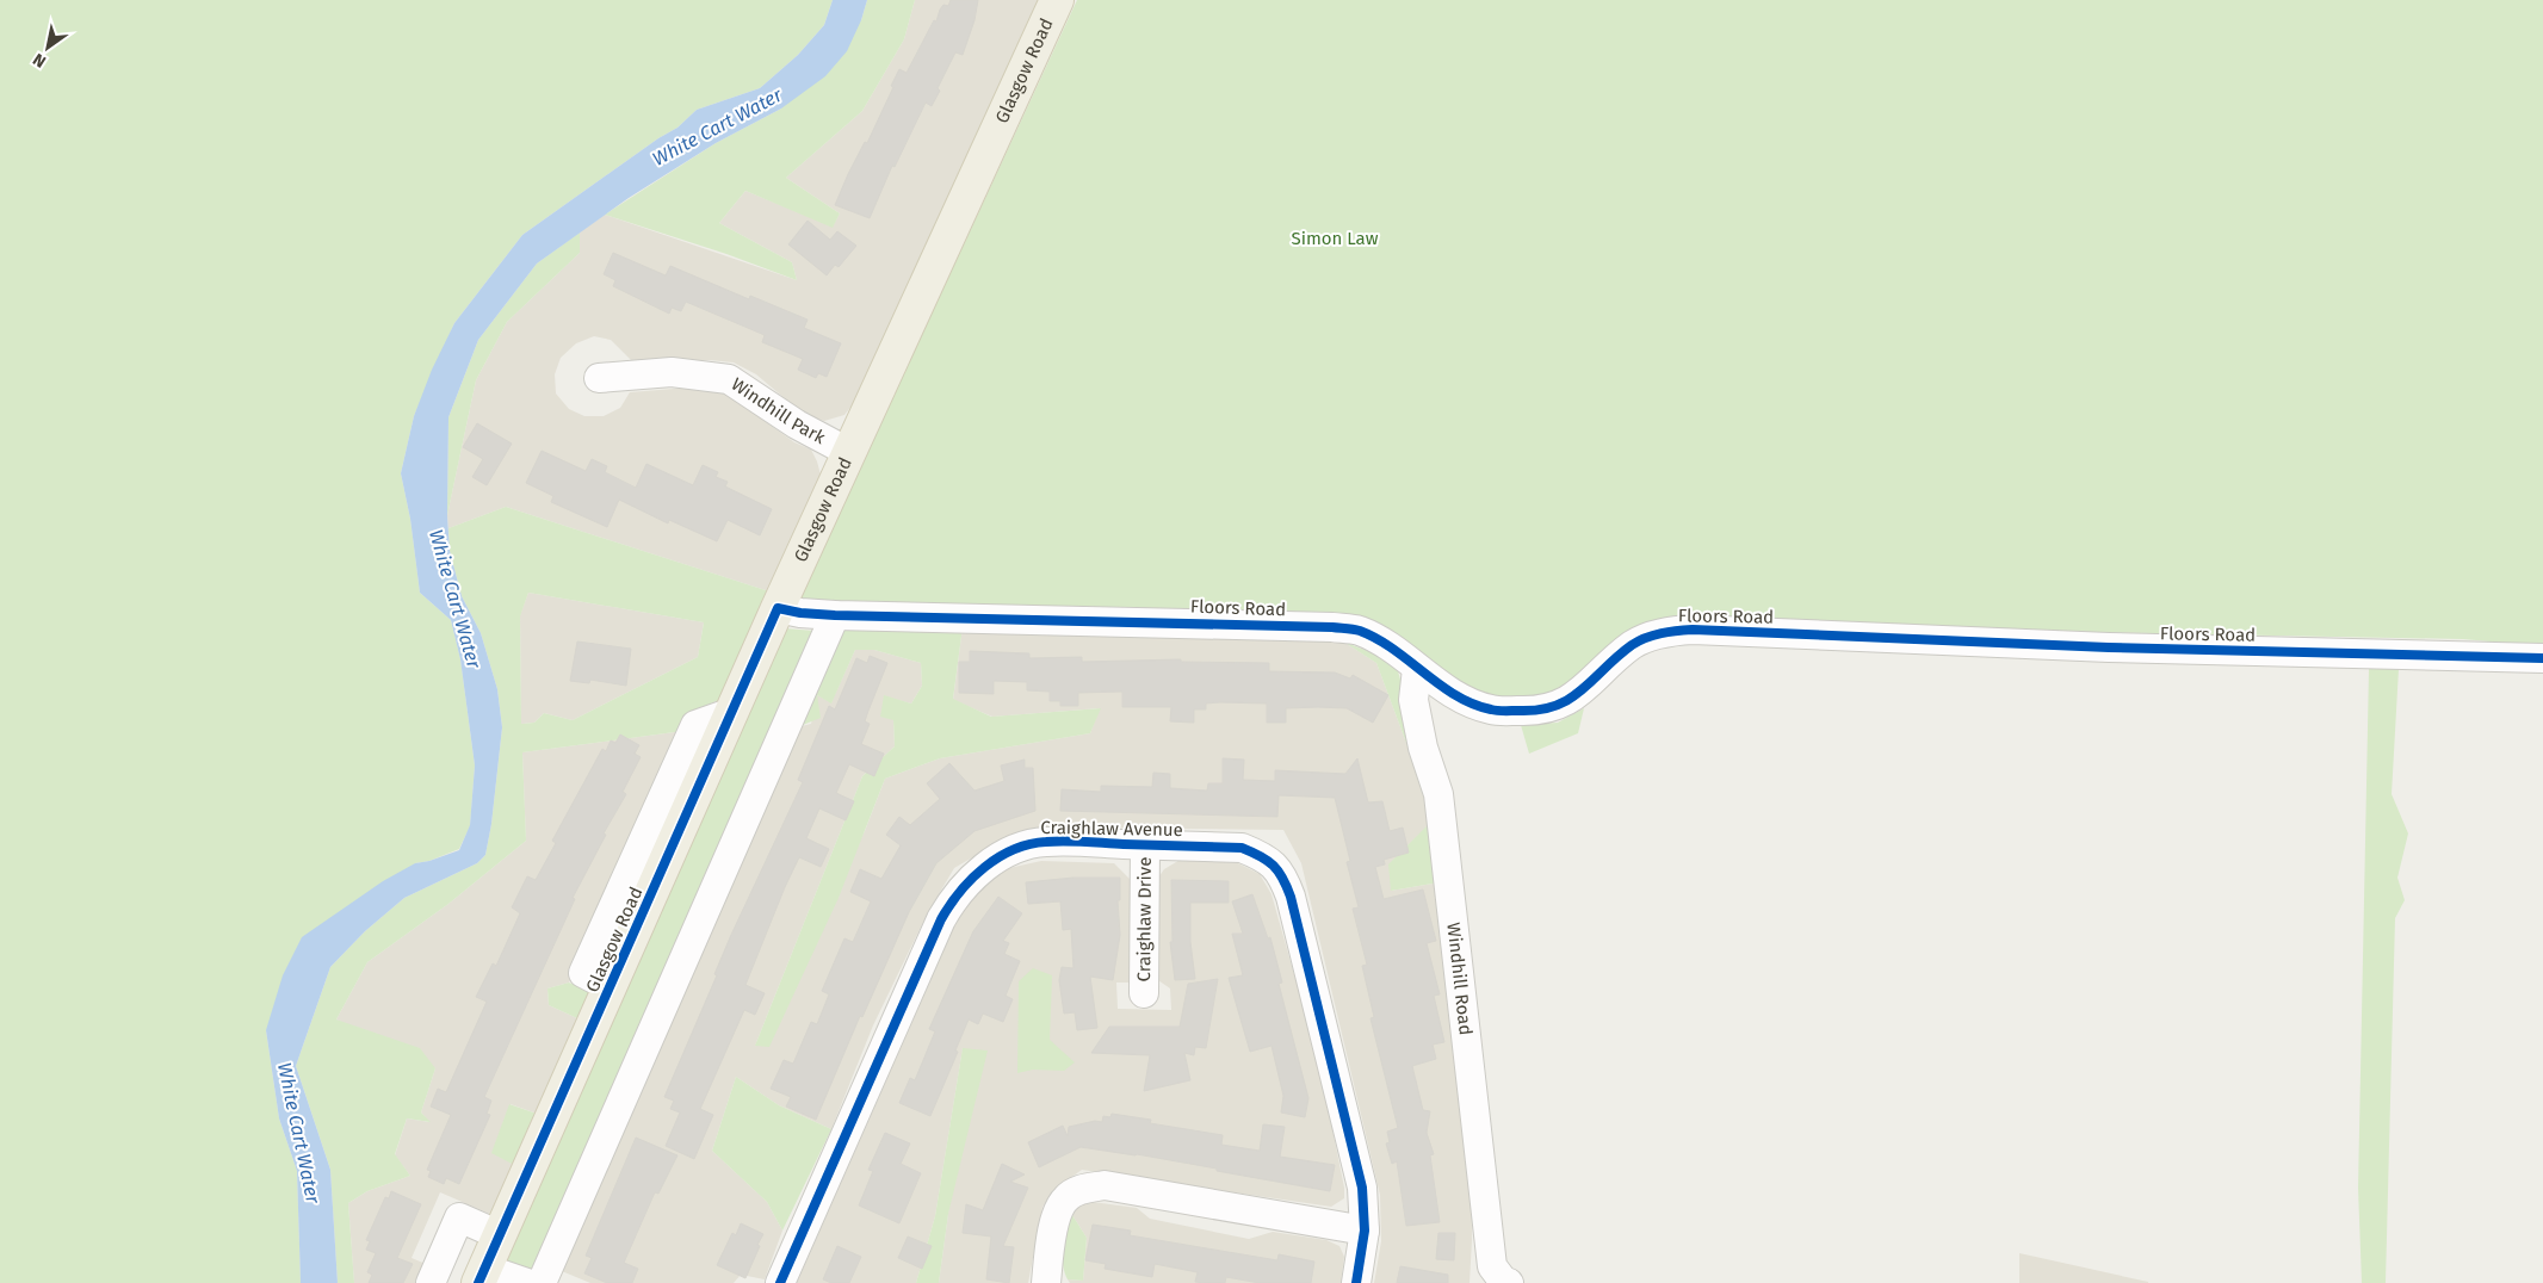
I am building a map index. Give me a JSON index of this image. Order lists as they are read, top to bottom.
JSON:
{
  "streets": {
    "main road": ["Glasgow Road"],
    "street": [
      "Windhill Park",
      "Floors Road",
      "Craighlaw Avenue",
      "Craighlaw Drive",
      "Windhill Road"
    ]
  },
  "crossings": [
    ["Glasgow Road", "Windhill Park"],
    ["Glasgow Road", "Floors Road"],
    ["Floors Road", "Windhill Road"],
    ["Craighlaw Avenue", "Craighlaw Drive"]
  ],
  "water": ["White Cart Water"],
  "parks": ["Simon Law"],
  "north": "bottom left"
}
